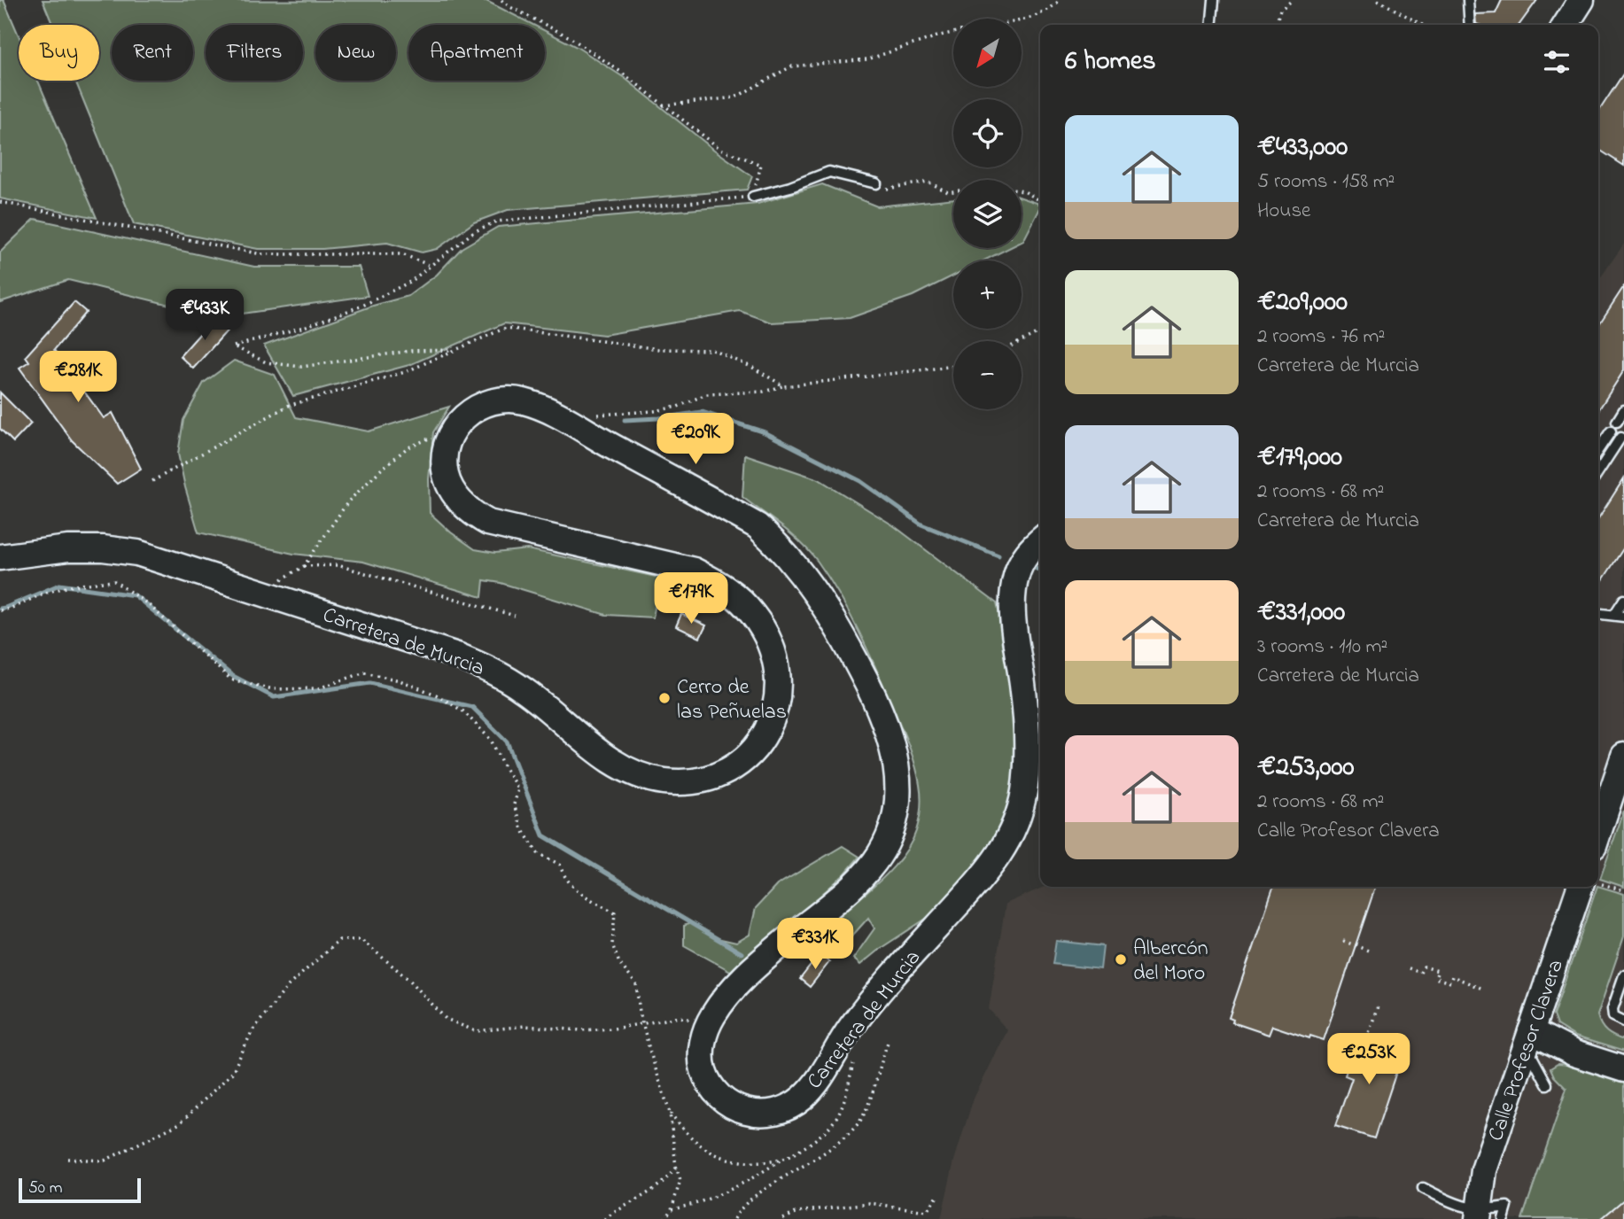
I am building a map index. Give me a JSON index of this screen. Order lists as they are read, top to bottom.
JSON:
{
  "streets": {
    "main road": ["Carretera de Murcia", "Calle Profesor Clavera"]
  },
  "places": ["Cerro de las Peñuelas", "Albercón del Moro"],
  "scale_bar": "50 m",
  "north": "bottom left",
  "page": {
    "map_buttons": ["+", "−"],
    "chip": [
      "Buy",
      "Rent",
      "Filters",
      "New",
      "Apartment"
    ],
    "heading": "6 homes",
    "list": [
      {
        "name": "€433,000",
        "note": "5 rooms · 158 m² · House"
      },
      {
        "name": "€209,000",
        "note": "2 rooms · 76 m² · Carretera de Murcia"
      },
      {
        "name": "€179,000",
        "note": "2 rooms · 68 m² · Carretera de Murcia"
      },
      {
        "name": "€331,000",
        "note": "3 rooms · 110 m² · Carretera de Murcia"
      },
      {
        "name": "€253,000",
        "note": "2 rooms · 68 m² · Calle Profesor Clavera"
      }
    ],
    "price": [
      "€433K",
      "€281K",
      "€209K",
      "€179K",
      "€331K",
      "€253K"
    ],
    "scale": "50 m"
  }
}
